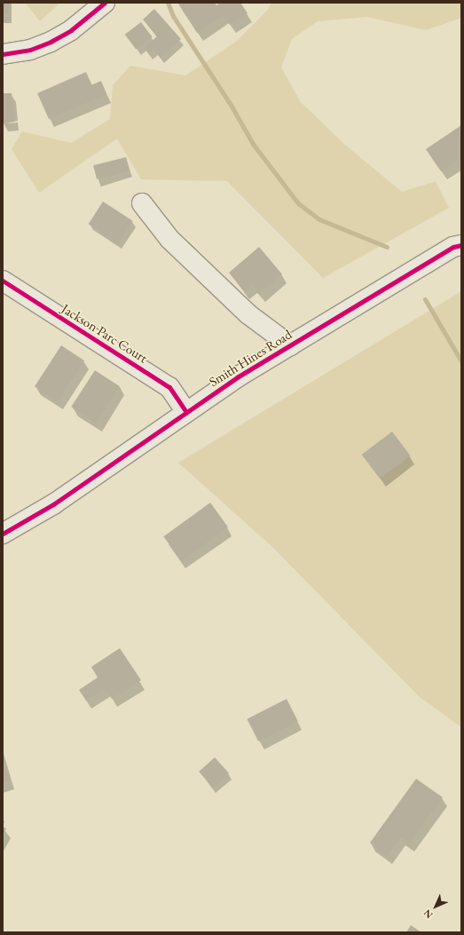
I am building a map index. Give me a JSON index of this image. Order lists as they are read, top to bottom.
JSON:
{
  "streets": {
    "street": ["Jackson Parc Court", "Smith Hines Road"]
  },
  "crossings": [
    ["Jackson Parc Court", "Smith Hines Road"]
  ],
  "north": "bottom left"
}
